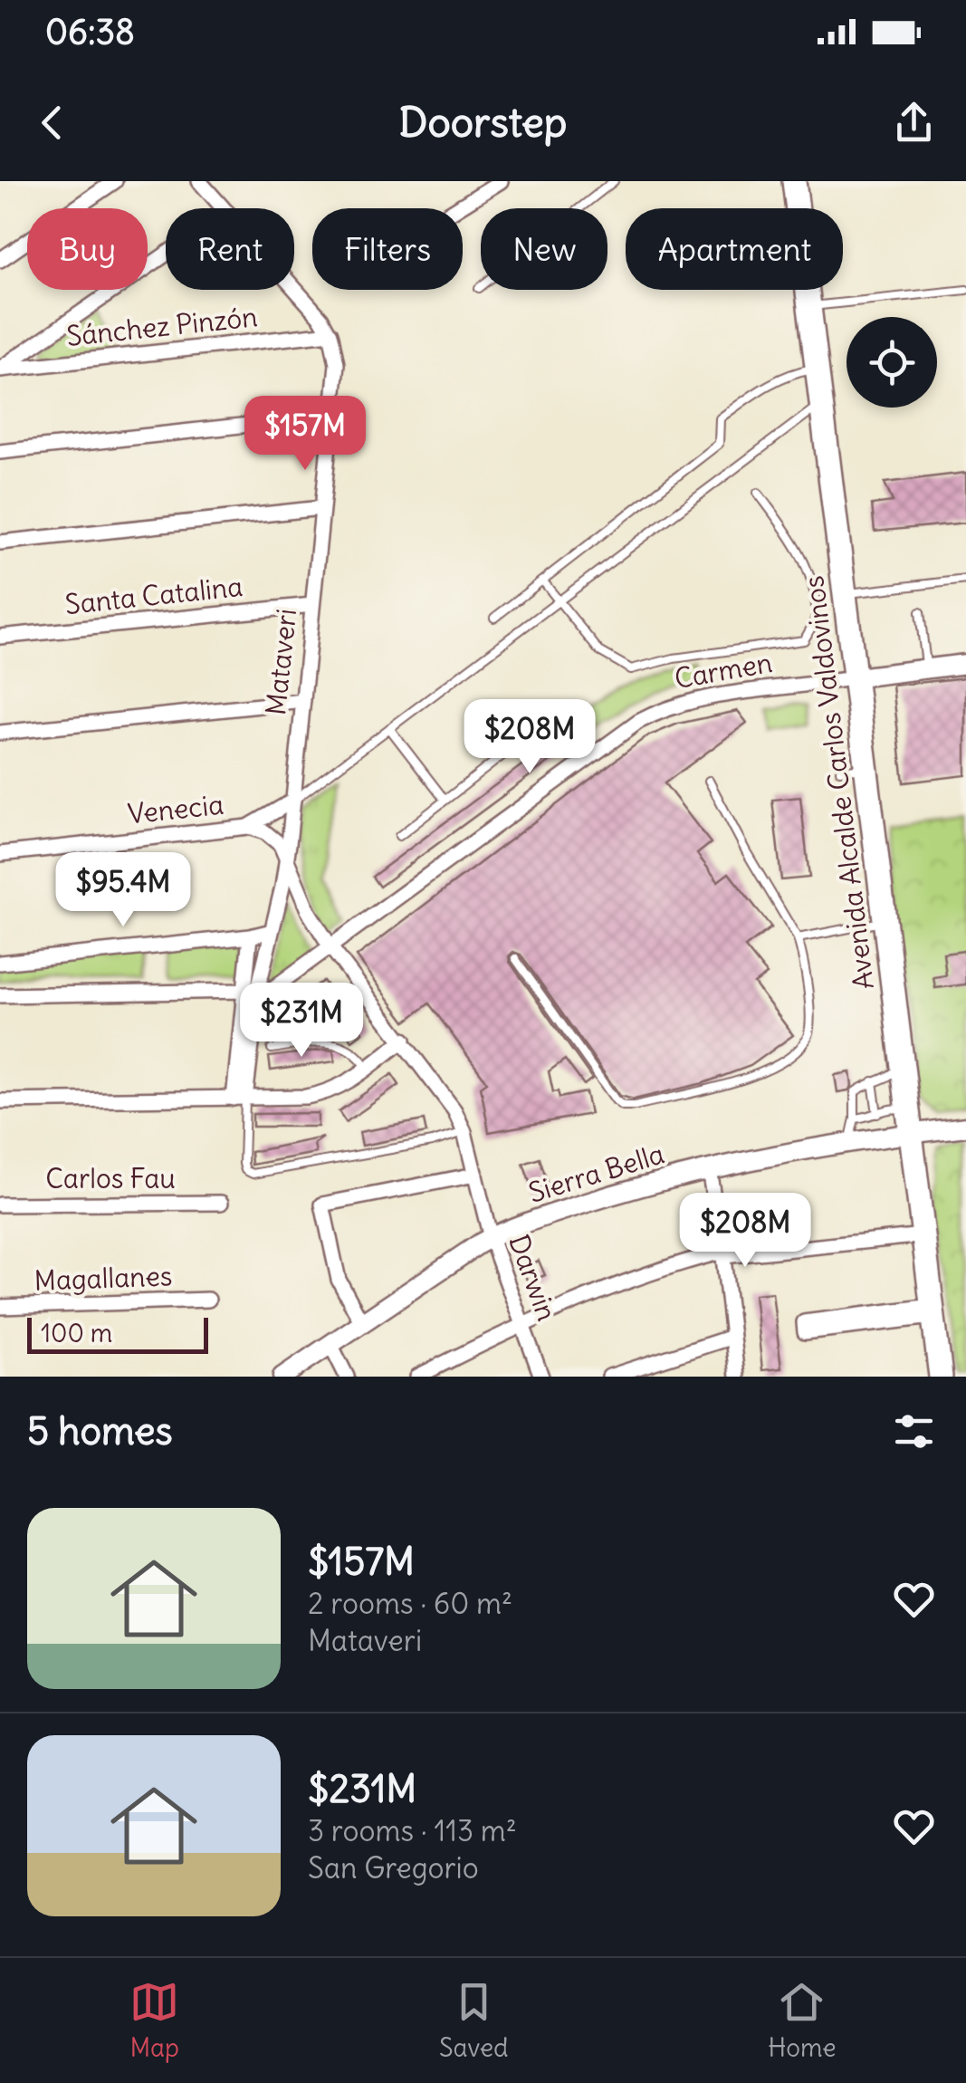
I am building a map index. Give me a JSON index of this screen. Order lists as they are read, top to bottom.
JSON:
{
  "streets": {
    "main road": ["Avenida Alcalde Carlos Valdovinos"],
    "street": [
      "Sánchez Pinzón",
      "Santa Catalina",
      "Mataveri",
      "Carmen",
      "Venecia",
      "Sierra Bella",
      "Carlos Fau",
      "Darwin",
      "Magallanes"
    ]
  },
  "crossings": [
    ["Sánchez Pinzón", "Mataveri"],
    ["Santa Catalina", "Mataveri"],
    ["Mataveri", "Carmen"],
    ["Mataveri", "Venecia"],
    ["Mataveri", "Darwin"],
    ["Carmen", "Avenida Alcalde Carlos Valdovinos"],
    ["Avenida Alcalde Carlos Valdovinos", "Sierra Bella"],
    ["Sierra Bella", "Darwin"]
  ],
  "scale_bar": "100 m",
  "page": {
    "status": "06:38",
    "header": "Doorstep",
    "chip": [
      "Buy",
      "Rent",
      "Filters",
      "New",
      "Apartment"
    ],
    "price": [
      "$157M",
      "$208M",
      "$95.4M",
      "$231M",
      "$208M"
    ],
    "scale": "100 m",
    "heading": "5 homes",
    "list": [
      {
        "name": "$157M",
        "note": "2 rooms · 60 m² · Mataveri"
      },
      {
        "name": "$231M",
        "note": "3 rooms · 113 m² · San Gregorio"
      }
    ],
    "tabs": ["Map", "Saved", "Home"]
  }
}
